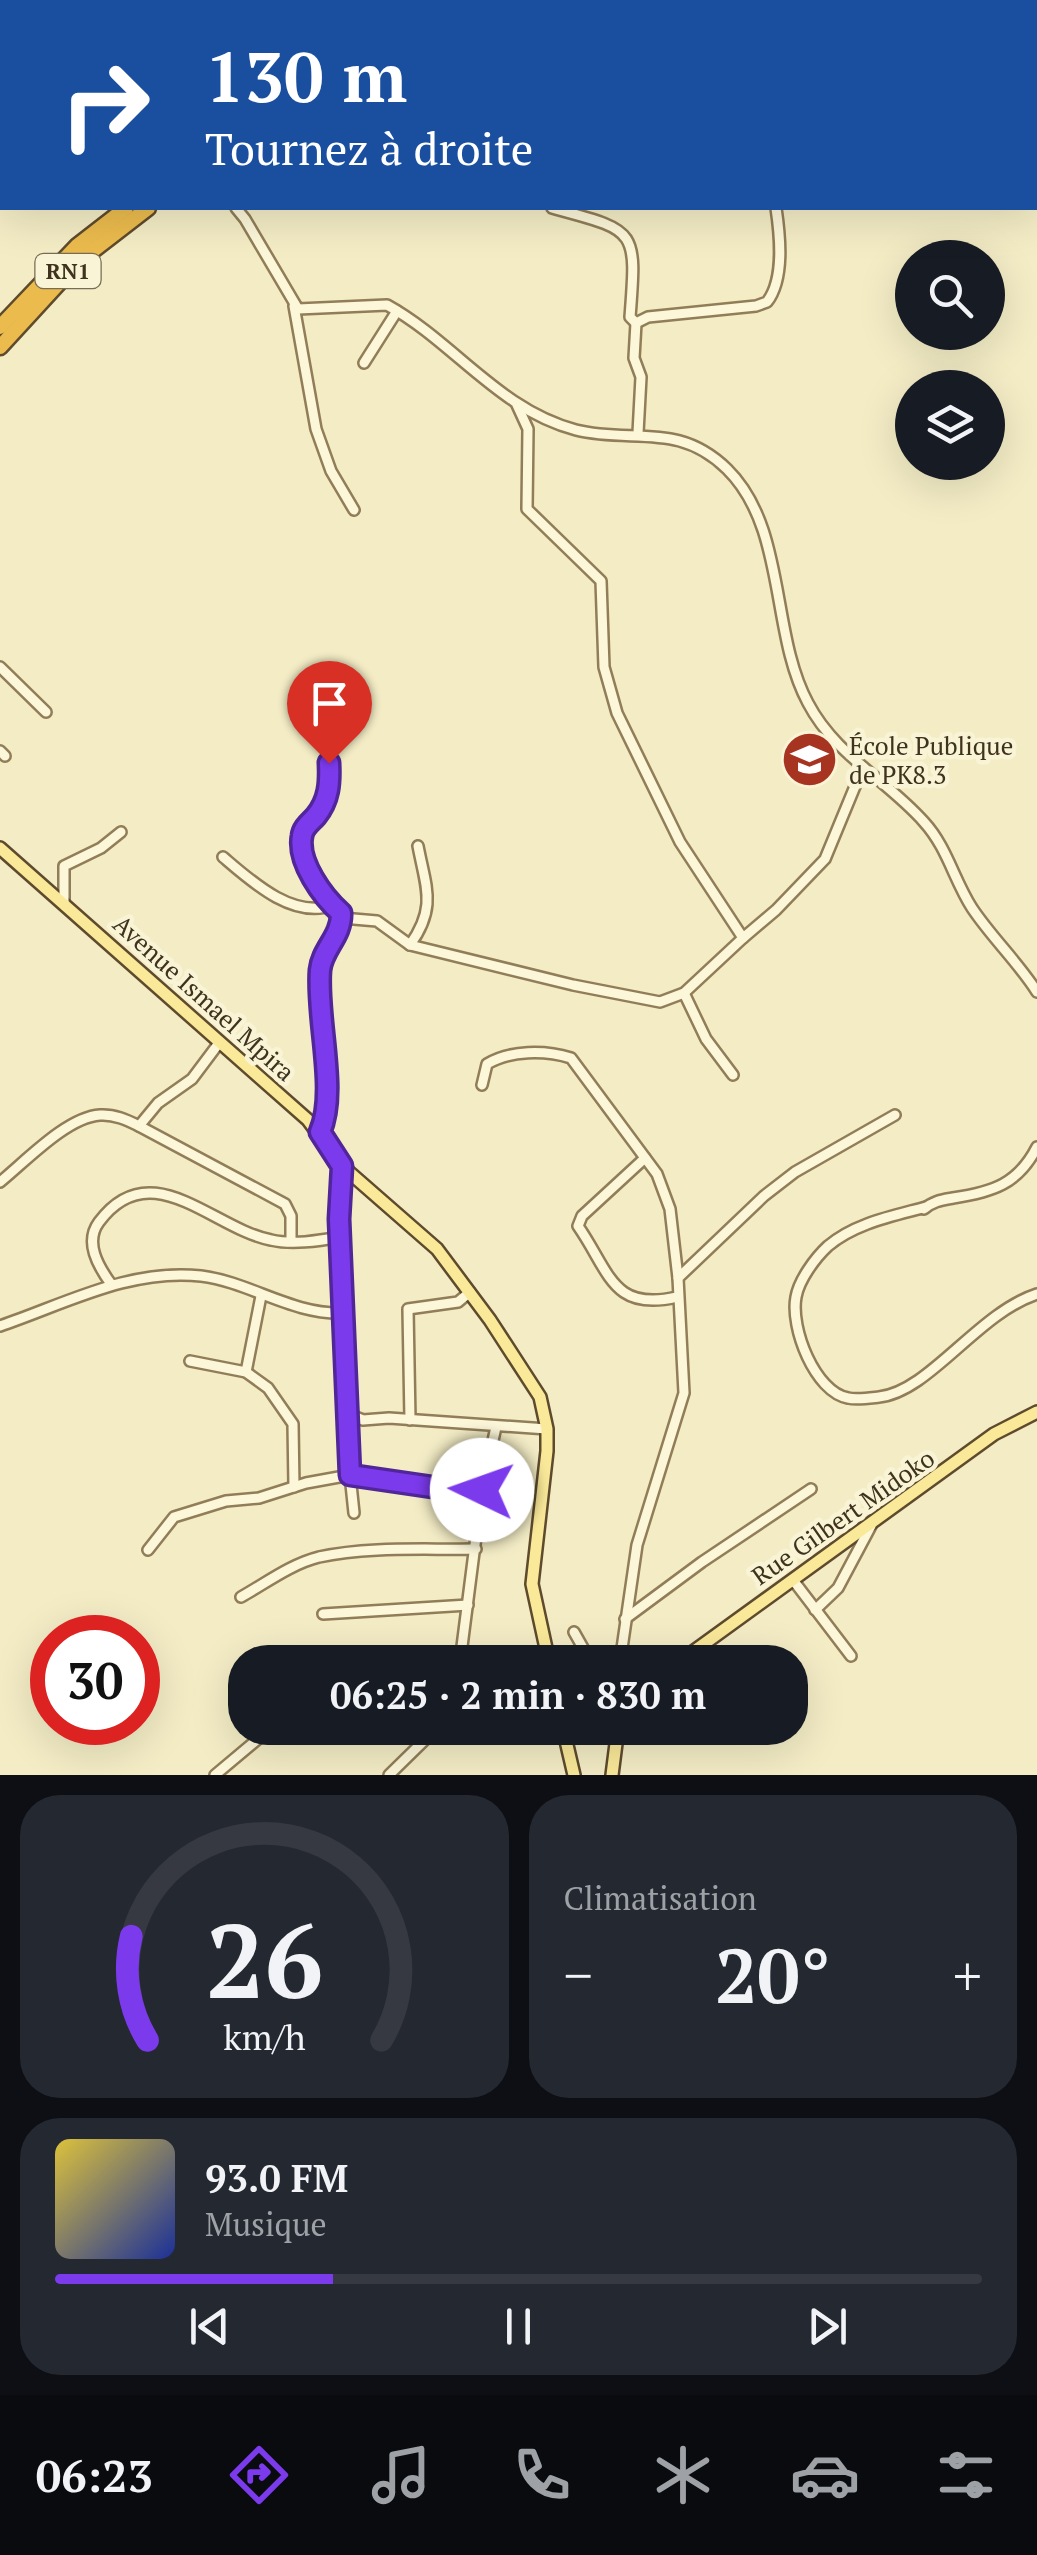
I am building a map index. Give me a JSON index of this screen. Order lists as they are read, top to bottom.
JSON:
{
  "streets": {
    "highway": ["RN1"],
    "main road": ["Avenue Ismael Mpira", "Rue Gilbert Midoko"]
  },
  "places": {
    "school or university": ["École Publique de PK8.3"]
  },
  "page": {
    "turn": ["130 m", "Tournez à droite"],
    "limit": "30",
    "trip": "06:25 · 2 min · 830 m",
    "tile": "Climatisation",
    "heat": ["−", "20°", "+"],
    "song": ["93.0 FM", "Musique"],
    "tabs": "06:23",
    "gauge": ["26", "km/h"]
  }
}
